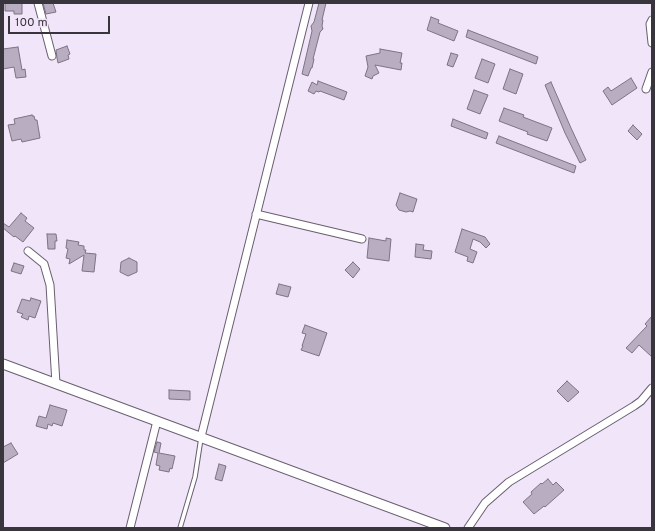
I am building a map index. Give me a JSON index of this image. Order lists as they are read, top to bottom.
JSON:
{
  "scale_bar": "100 m"
}
